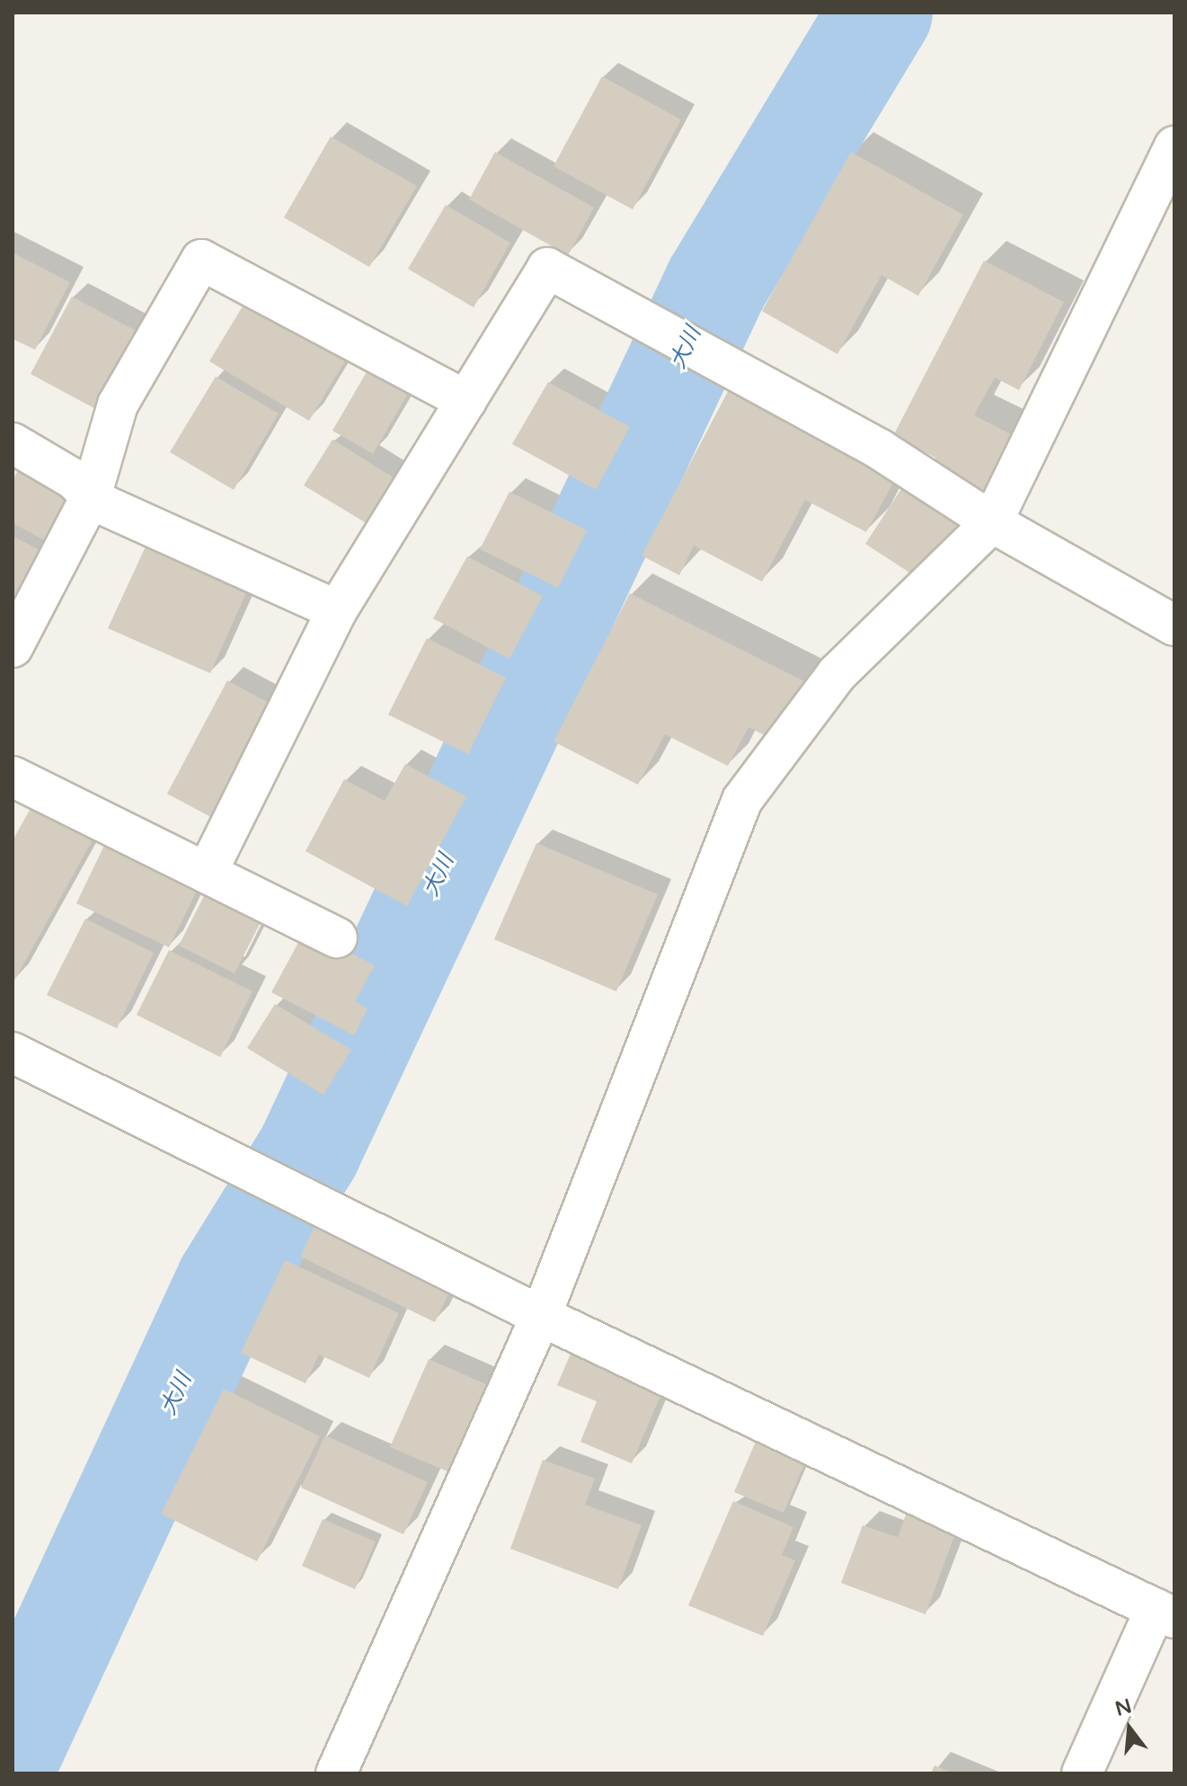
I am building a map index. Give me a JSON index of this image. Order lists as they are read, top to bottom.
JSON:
{
  "water": ["大川"],
  "north": "top"
}
